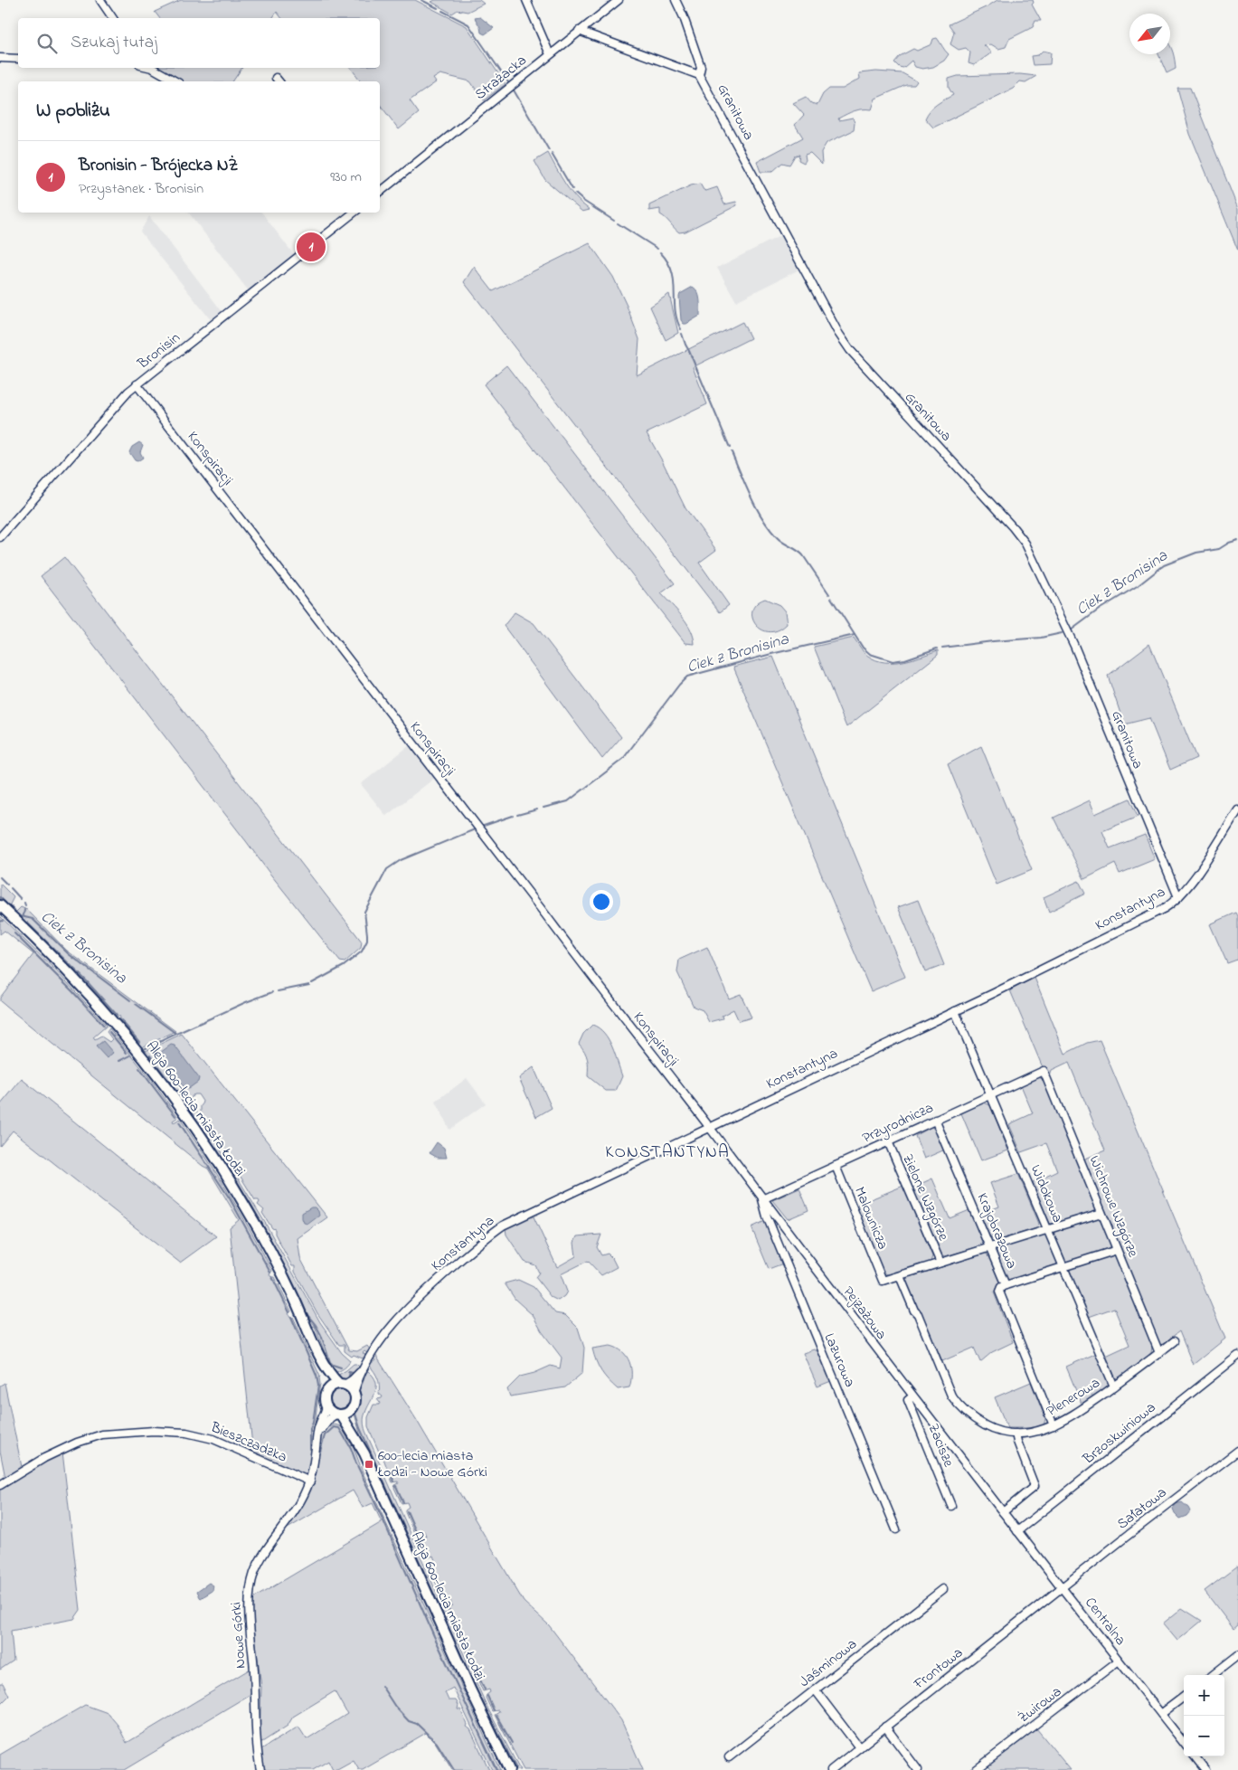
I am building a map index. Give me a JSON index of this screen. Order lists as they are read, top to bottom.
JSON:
{
  "streets": {
    "main road": ["Aleja 600-lecia miasta Łodzi"],
    "street": [
      "Strażacka",
      "Granitowa",
      "Bronisin",
      "Konspiracji",
      "Konstantyna",
      "Przyrodnicza",
      "Widokowa",
      "Zielone Wzgórze",
      "Wichrowe Wzgórze",
      "Malownicza",
      "Krajobrazowa",
      "Pejzażowa",
      "Lazurowa",
      "Plenerowa",
      "Brzoskwiniowa",
      "Bieszczadzka",
      "Zacisze",
      "Sałatowa",
      "Centralna",
      "Nowe Górki",
      "Jaśminowa",
      "Frontowa",
      "Żwirowa"
    ]
  },
  "crossings": [
    ["Strażacka", "Granitowa"],
    ["Granitowa", "Konstantyna"],
    ["Bronisin", "Konspiracji"],
    ["Konspiracji", "Konstantyna"],
    ["Konspiracji", "Pejzażowa"],
    ["Konstantyna", "Widokowa"],
    ["Konstantyna", "Pejzażowa"],
    ["Aleja 600-lecia miasta Łodzi", "Nowe Górki"],
    ["Przyrodnicza", "Widokowa"],
    ["Przyrodnicza", "Zielone Wzgórze"],
    ["Przyrodnicza", "Wichrowe Wzgórze"],
    ["Przyrodnicza", "Malownicza"],
    ["Przyrodnicza", "Krajobrazowa"],
    ["Przyrodnicza", "Pejzażowa"],
    ["Przyrodnicza", "Lazurowa"],
    ["Widokowa", "Plenerowa"],
    ["Wichrowe Wzgórze", "Plenerowa"],
    ["Malownicza", "Plenerowa"],
    ["Krajobrazowa", "Plenerowa"],
    ["Pejzażowa", "Lazurowa"],
    ["Pejzażowa", "Zacisze"],
    ["Pejzażowa", "Centralna"],
    ["Brzoskwiniowa", "Centralna"],
    ["Bieszczadzka", "Nowe Górki"],
    ["Sałatowa", "Centralna"],
    ["Sałatowa", "Frontowa"],
    ["Centralna", "Frontowa"],
    ["Centralna", "Żwirowa"]
  ],
  "districts": ["KONSTANTYNA"],
  "water": ["Ciek z Bronisina"],
  "places": {
    "transit": ["600-lecia miasta Łodzi - Nowe Górki"]
  },
  "north": "bottom left",
  "page": {
    "search": "Szukaj tutaj",
    "heading": "W pobliżu",
    "list": [
      {
        "mark": "1",
        "name": "Bronisin - Brójecka NŻ",
        "note": "Przystanek · Bronisin",
        "value": "930 m"
      }
    ],
    "pins": "1",
    "map_buttons": ["+", "−"]
  }
}
